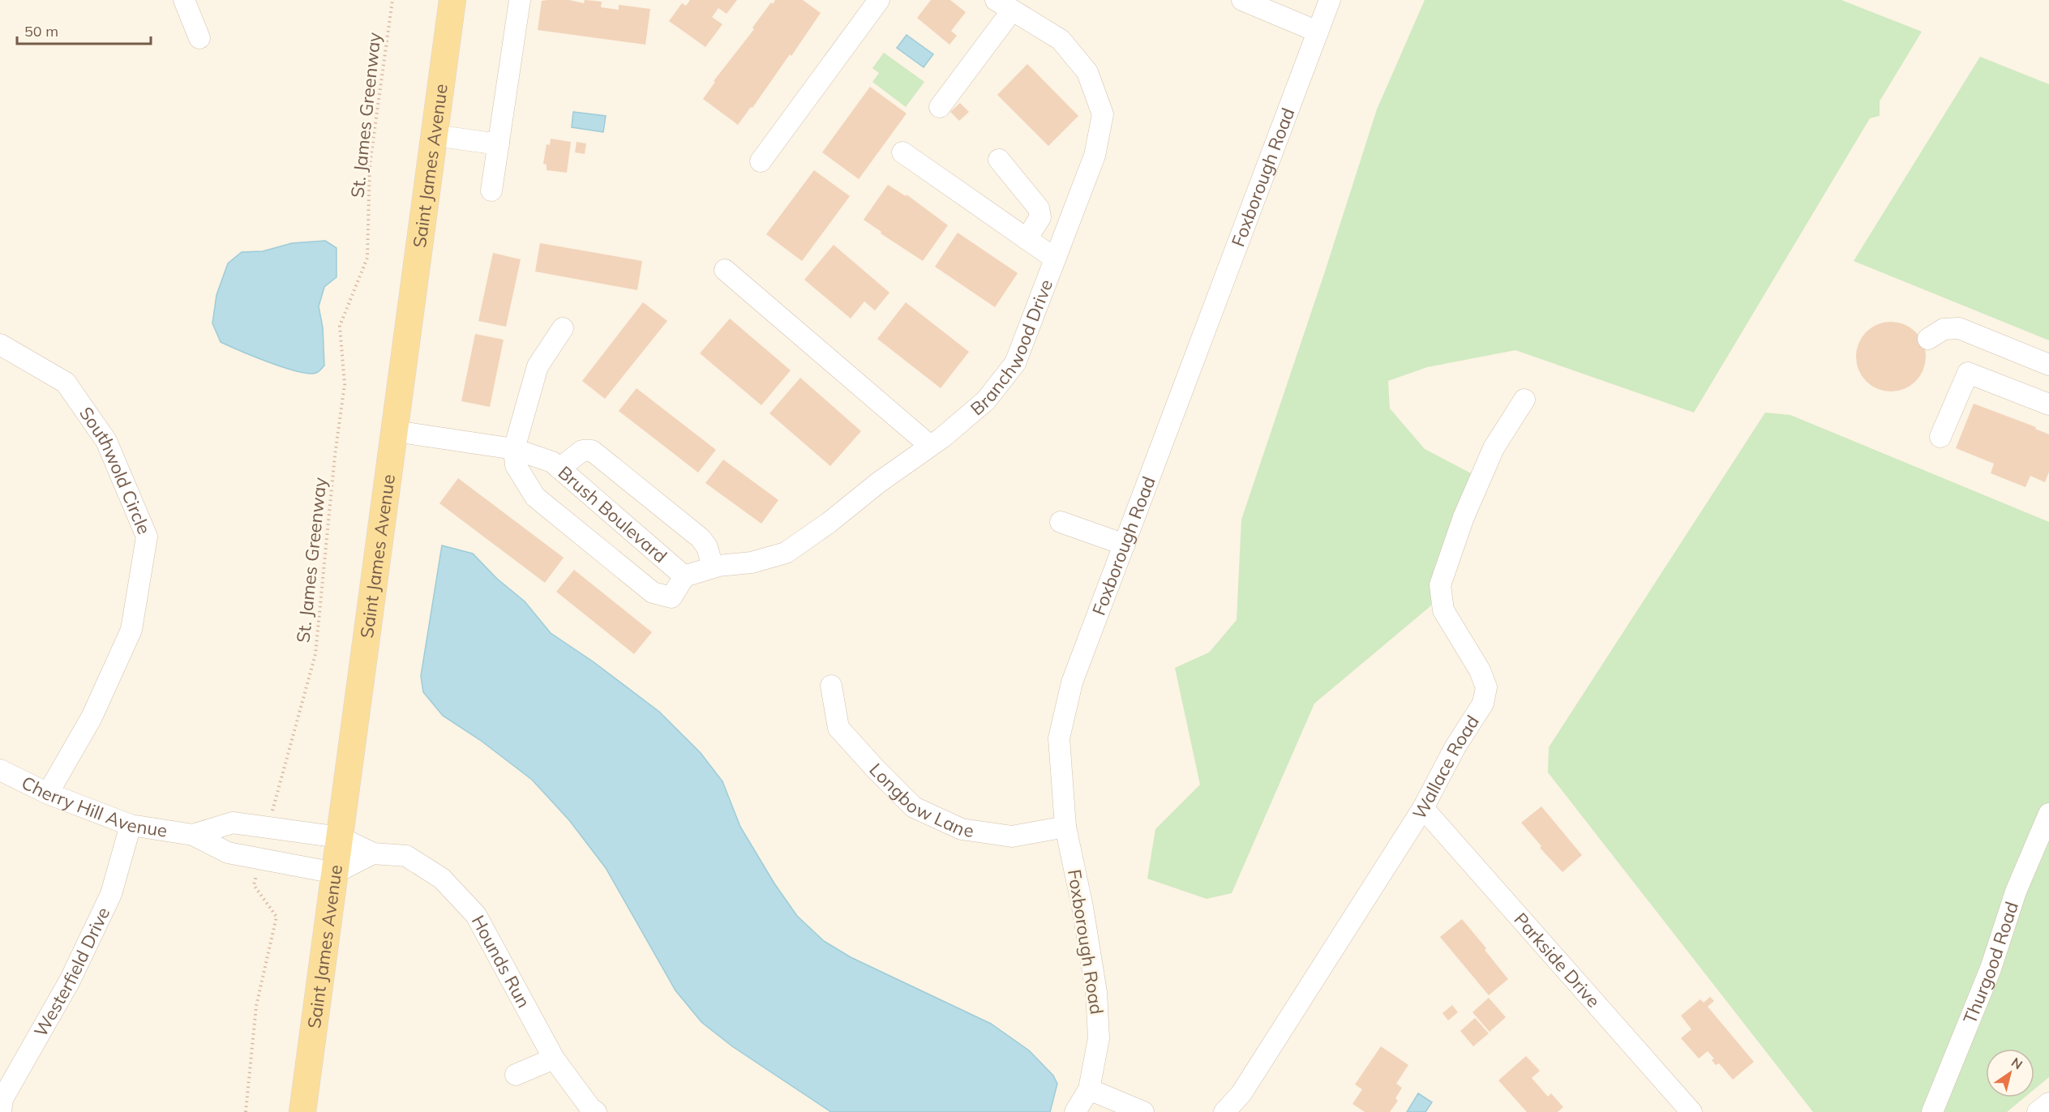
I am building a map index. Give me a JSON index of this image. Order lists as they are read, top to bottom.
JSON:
{
  "streets": {
    "main road": ["Saint James Avenue"],
    "street": [
      "Foxborough Road",
      "Branchwood Drive",
      "Southwold Circle",
      "Brush Boulevard",
      "Wallace Road",
      "Longbow Lane",
      "Cherry Hill Avenue",
      "Parkside Drive",
      "Hounds Run",
      "Thurgood Road",
      "Westerfield Drive"
    ],
    "path": ["St. James Greenway"]
  },
  "crossings": [
    ["St. James Greenway", "Cherry Hill Avenue"],
    ["Saint James Avenue", "Brush Boulevard"],
    ["Saint James Avenue", "Cherry Hill Avenue"],
    ["Saint James Avenue", "Hounds Run"],
    ["Foxborough Road", "Longbow Lane"],
    ["Branchwood Drive", "Brush Boulevard"],
    ["Southwold Circle", "Cherry Hill Avenue"],
    ["Wallace Road", "Parkside Drive"],
    ["Cherry Hill Avenue", "Hounds Run"],
    ["Cherry Hill Avenue", "Westerfield Drive"]
  ],
  "scale_bar": "50 m",
  "north": "top right"
}
